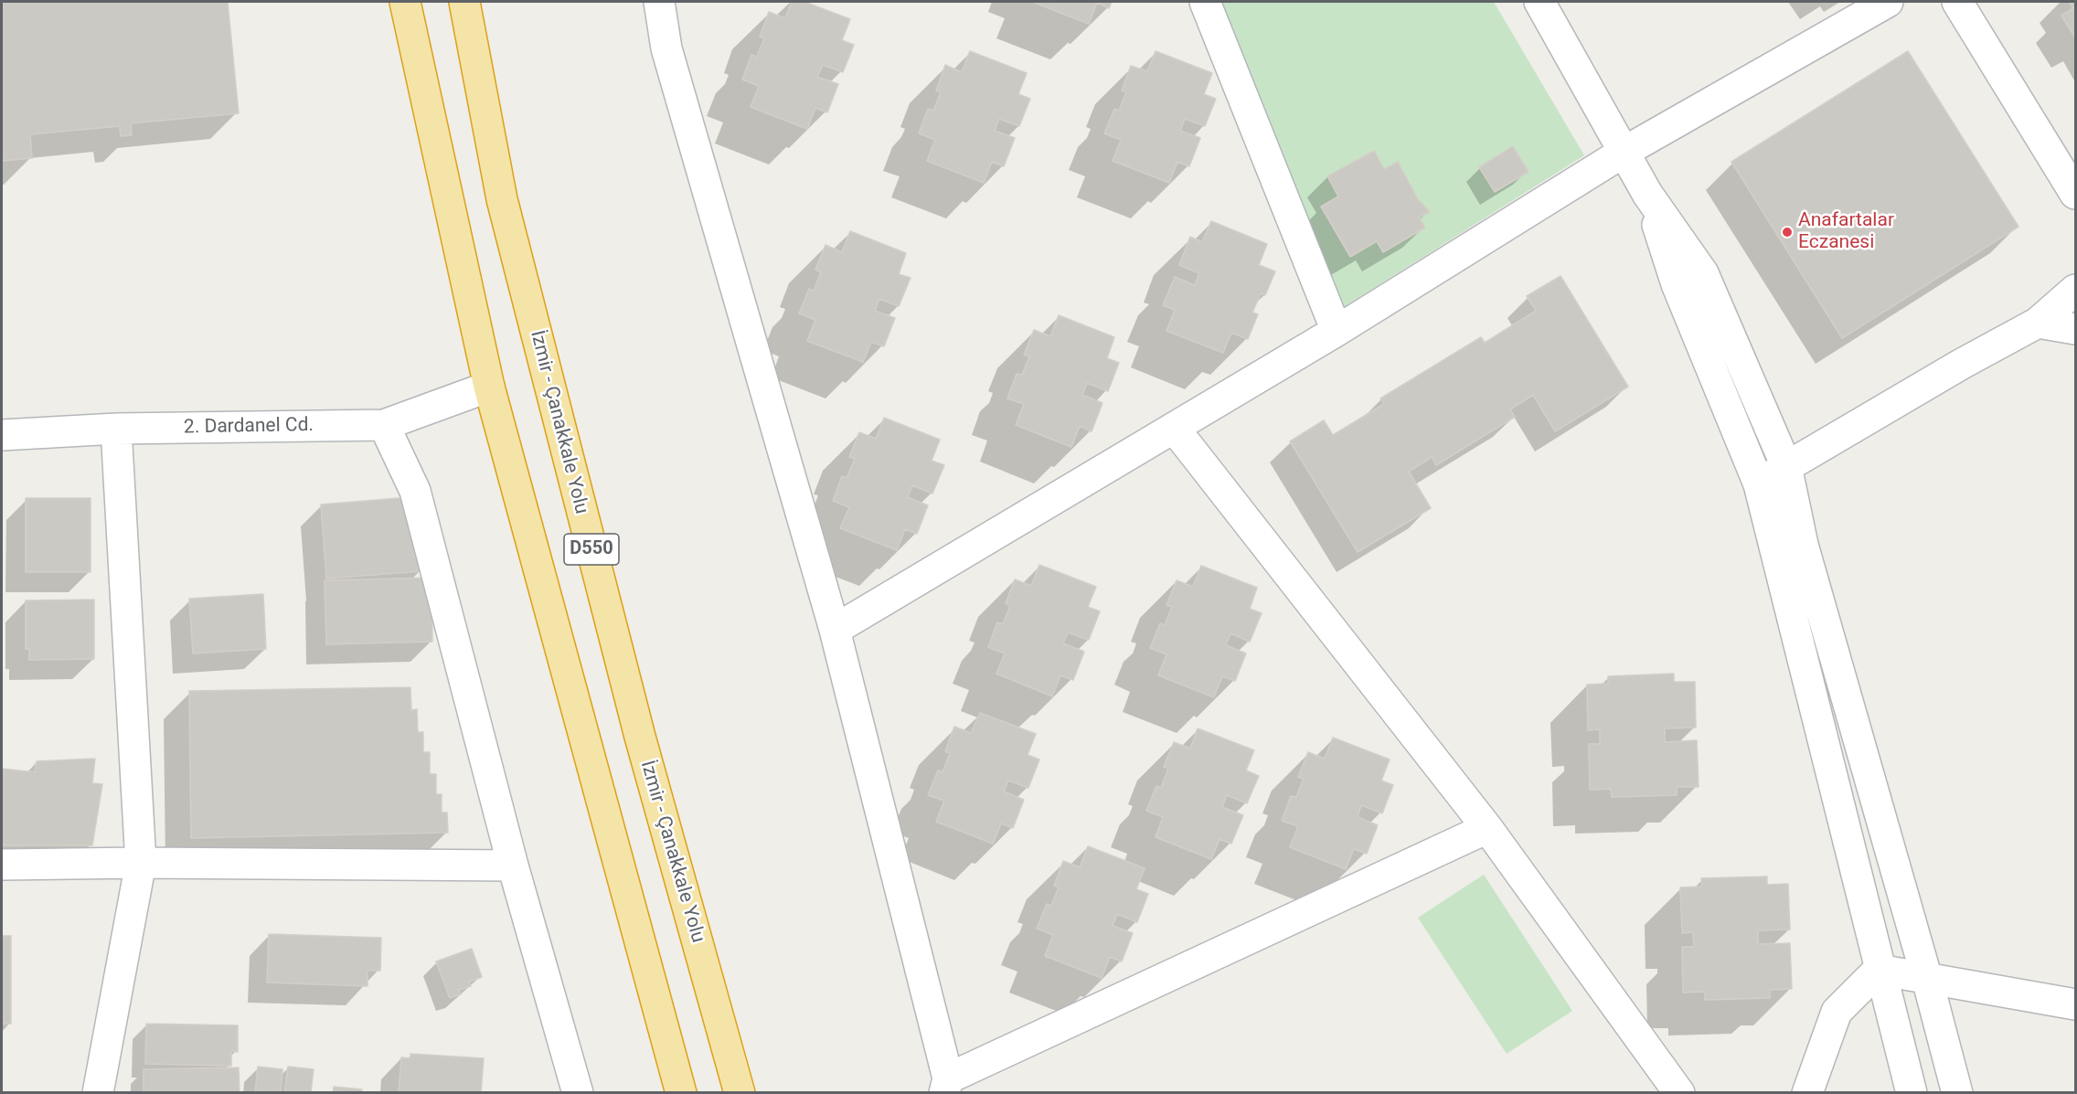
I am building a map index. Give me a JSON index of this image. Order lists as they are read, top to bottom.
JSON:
{
  "streets": {
    "highway": ["İzmir - Çanakkale Yolu", "D550"],
    "street": ["2. Dardanel Cd."]
  },
  "crossings": [
    ["2. Dardanel Cd.", "D550"]
  ],
  "places": ["Anafartalar Eczanesi"]
}
